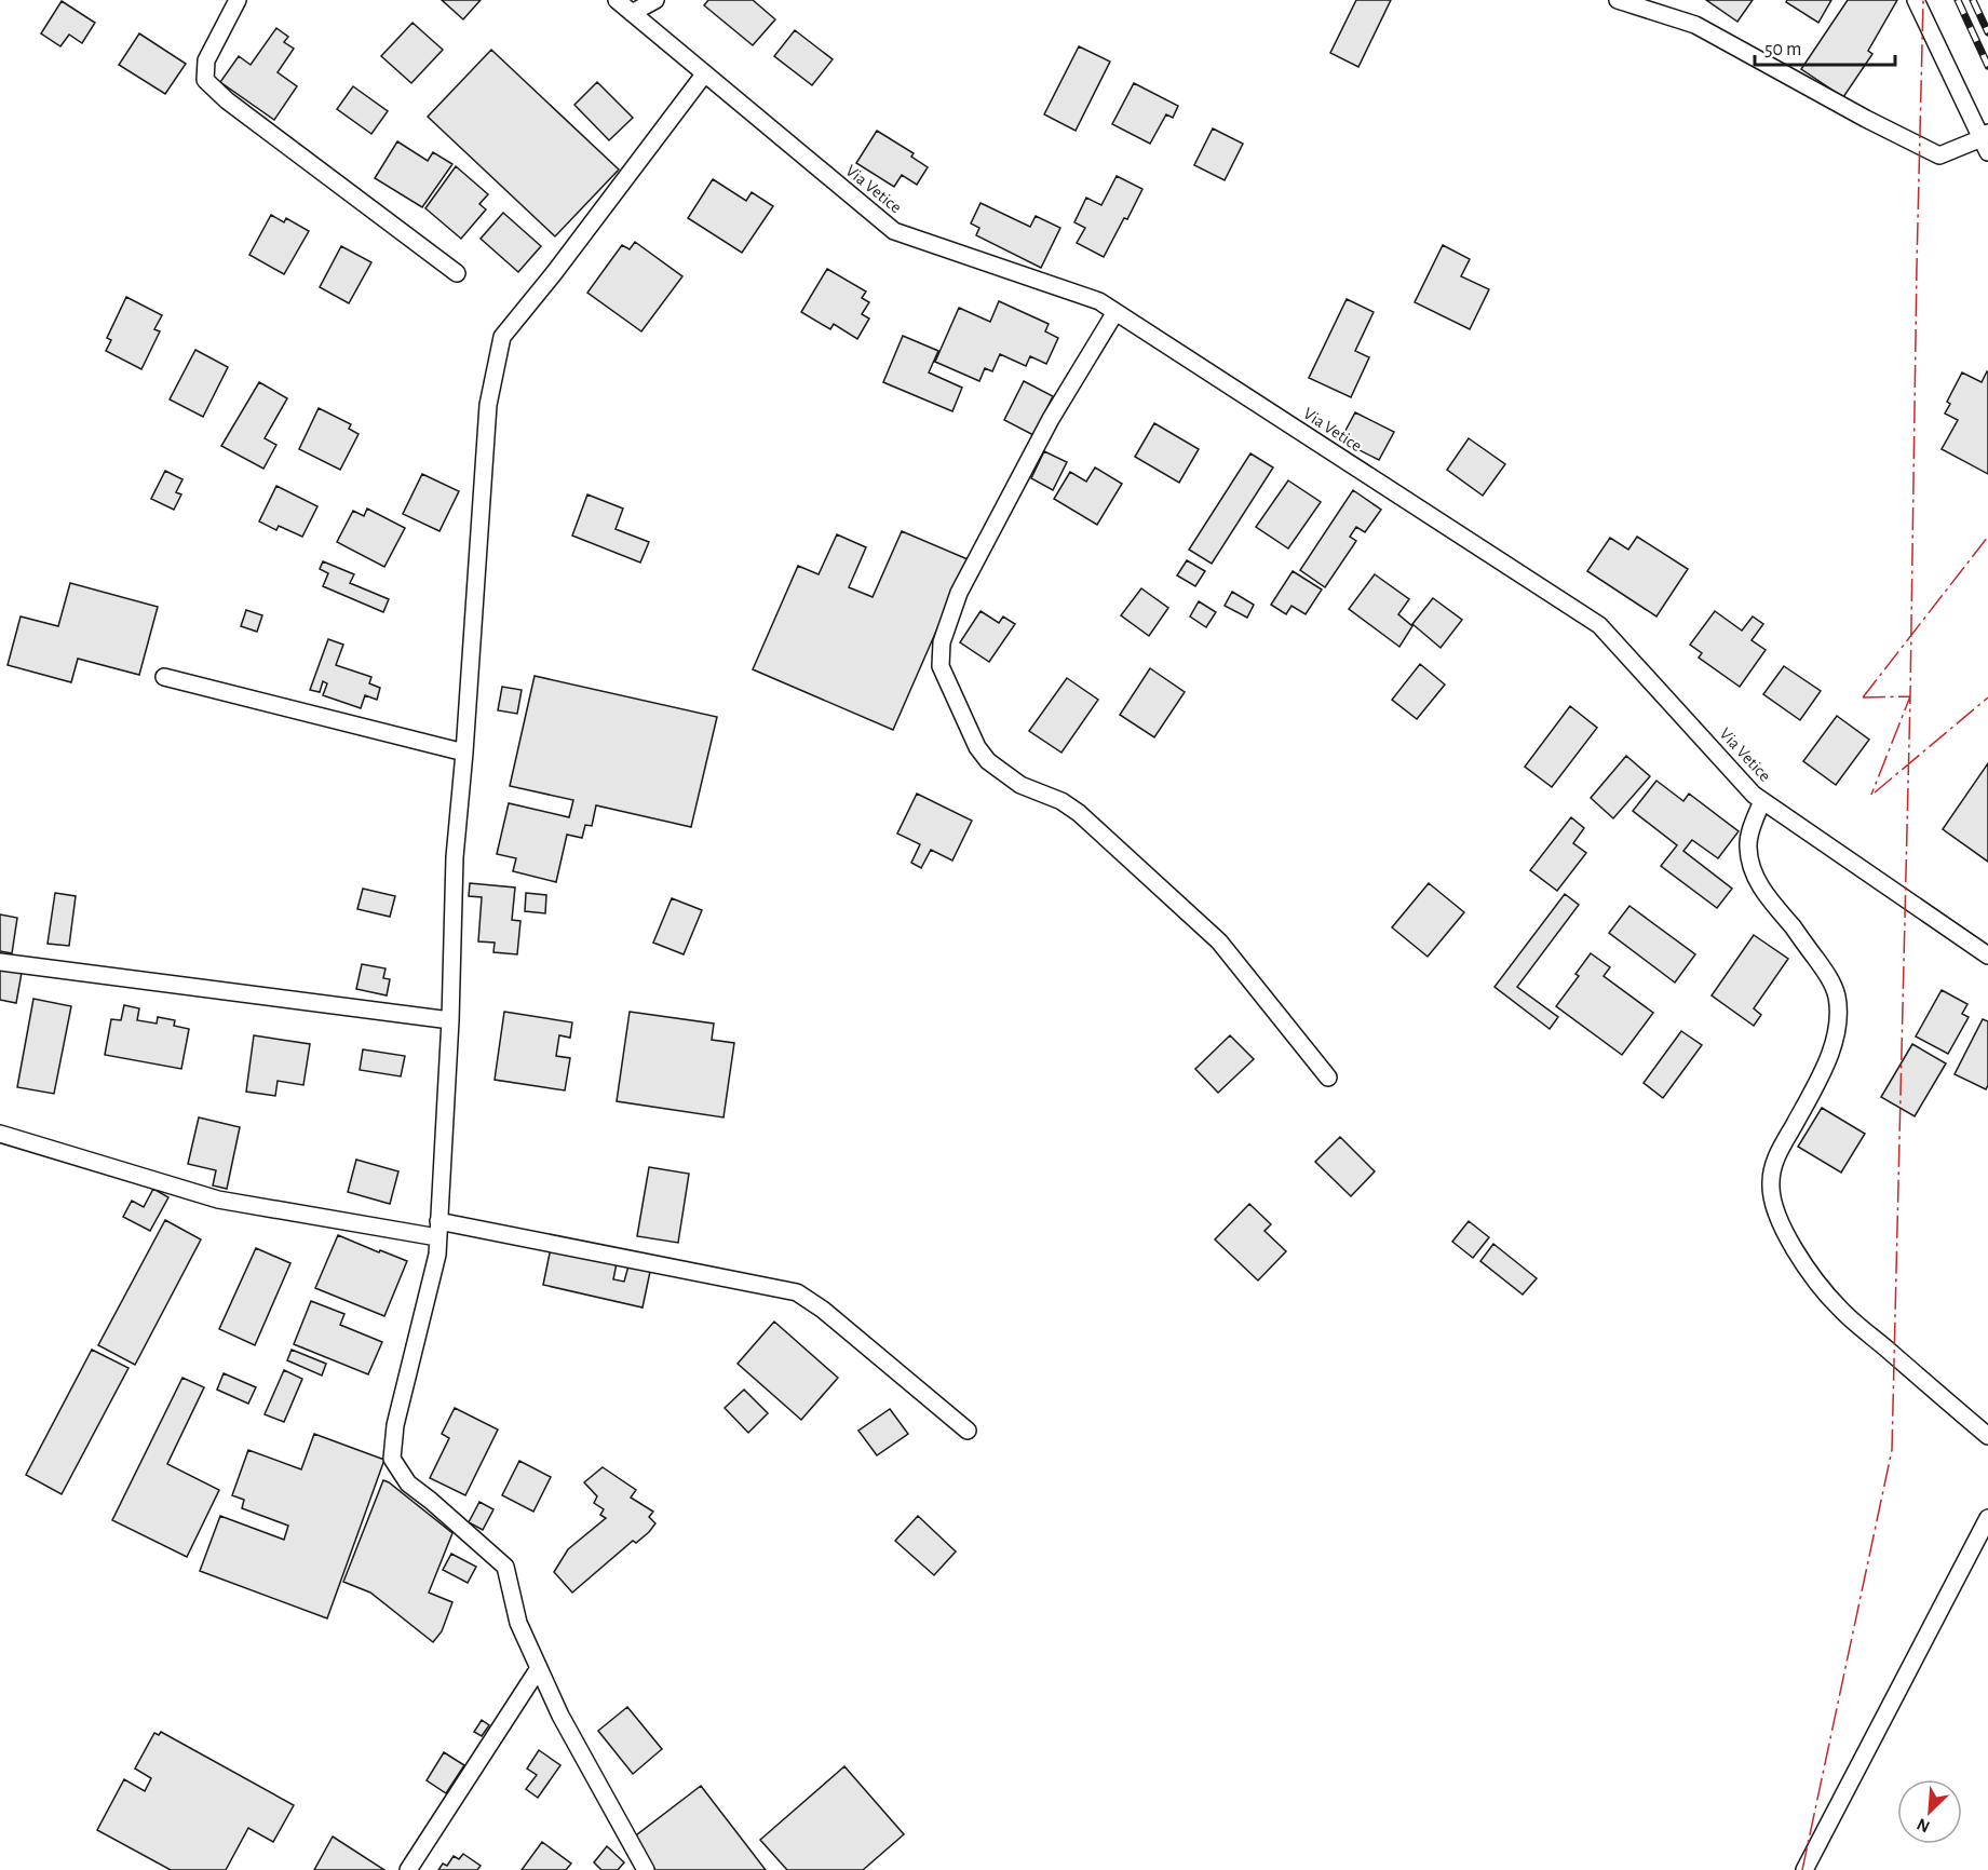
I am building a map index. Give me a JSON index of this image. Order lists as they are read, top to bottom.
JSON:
{
  "streets": {
    "street": ["Via Vetice"]
  },
  "scale_bar": "50 m",
  "north": "bottom left"
}
